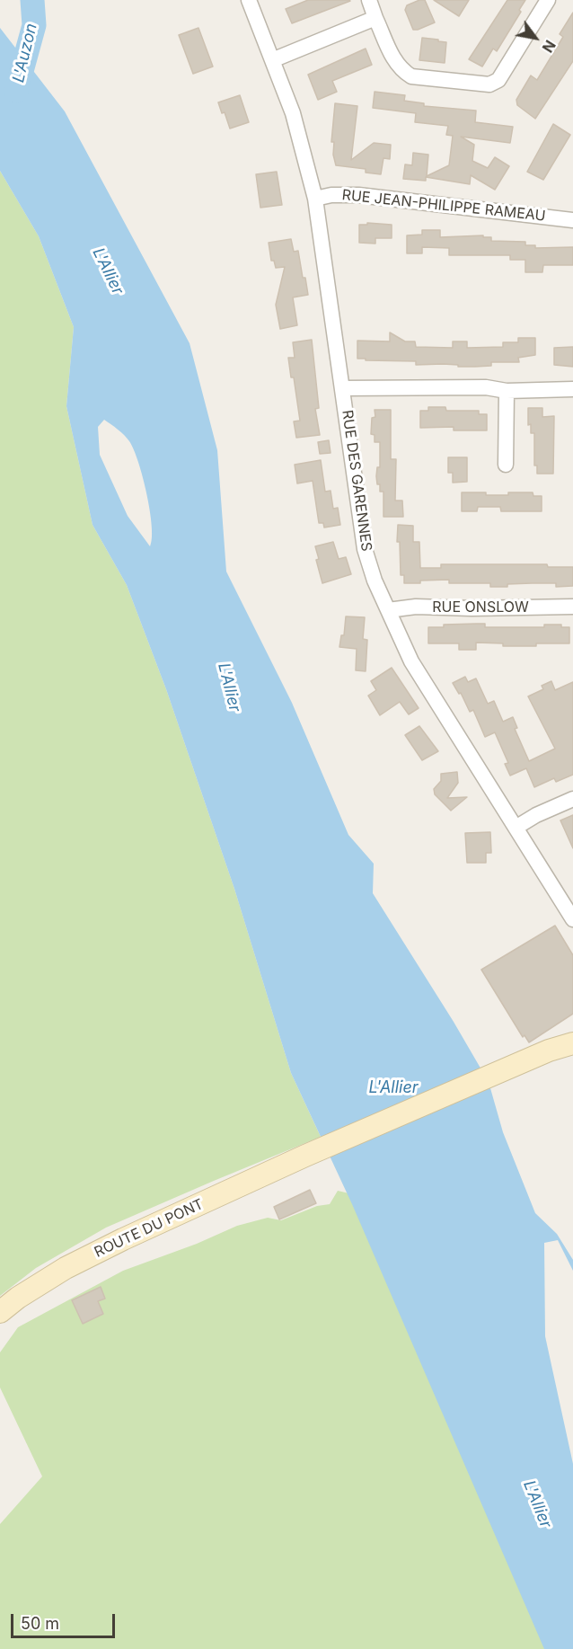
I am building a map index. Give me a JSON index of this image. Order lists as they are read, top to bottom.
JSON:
{
  "streets": {
    "main road": ["ROUTE DU PONT"],
    "street": ["RUE JEAN-PHILIPPE RAMEAU", "RUE DES GARENNES", "RUE ONSLOW"]
  },
  "crossings": [
    ["RUE JEAN-PHILIPPE RAMEAU", "RUE DES GARENNES"],
    ["RUE DES GARENNES", "RUE ONSLOW"]
  ],
  "water": ["L'Auzon", "L'Allier"],
  "scale_bar": "50 m",
  "north": "bottom right"
}
